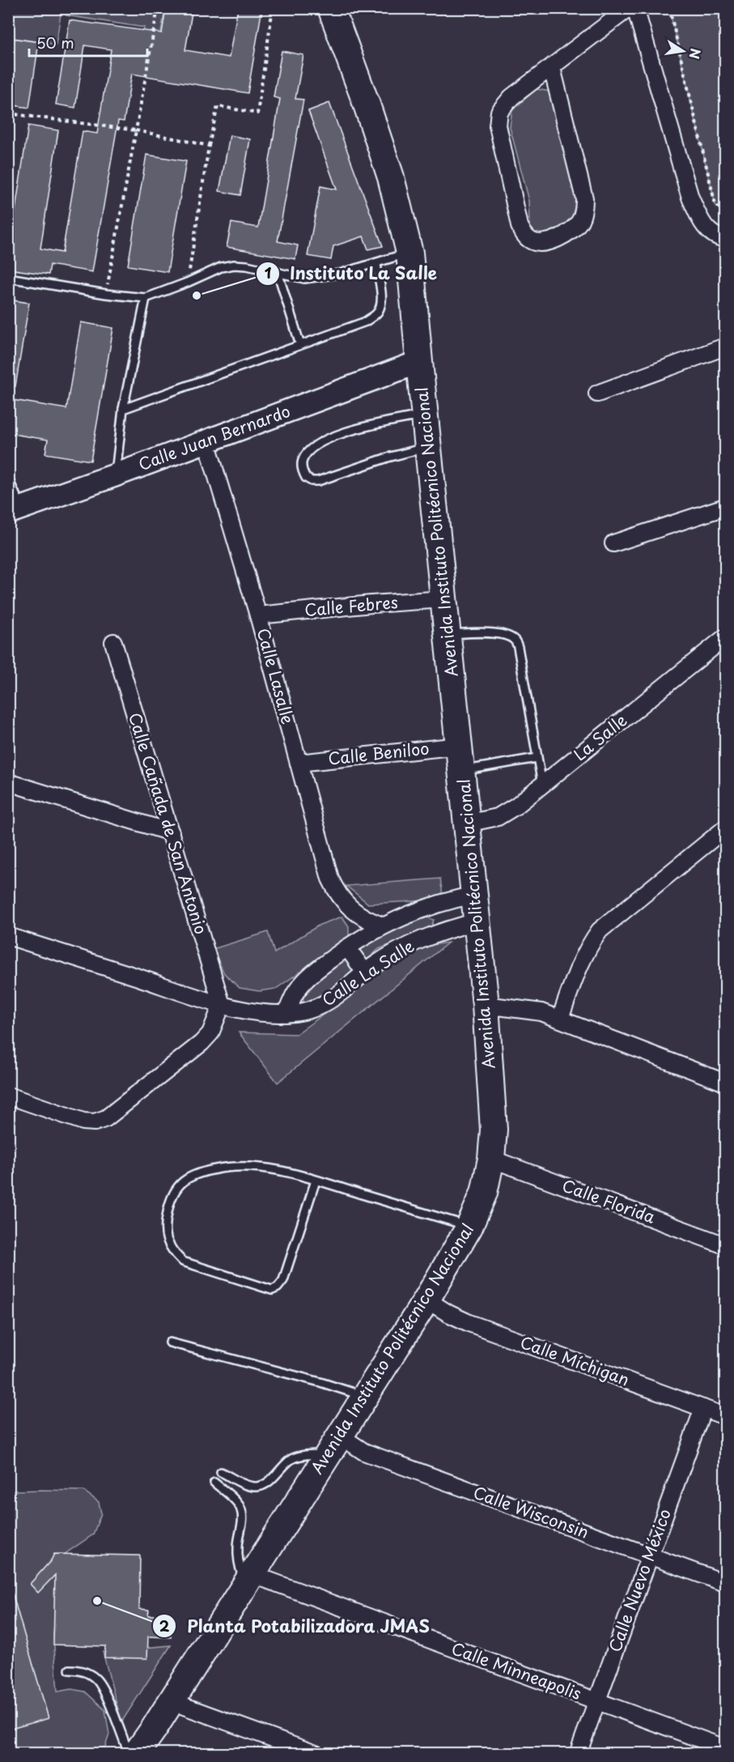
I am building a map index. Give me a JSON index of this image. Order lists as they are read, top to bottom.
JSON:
{
  "streets": {
    "main road": ["Avenida Instituto Politécnico Nacional"],
    "street": [
      "Calle Juan Bernardo",
      "Calle Febres",
      "Calle Lasalle",
      "La Salle",
      "Calle Beniloo",
      "Calle Cañada de San Antonio",
      "Calle La Salle",
      "Calle Florida",
      "Calle Míchigan",
      "Calle Wisconsin",
      "Calle Nuevo México",
      "Calle Minneapolis"
    ]
  },
  "crossings": [
    ["Calle Juan Bernardo", "Avenida Instituto Politécnico Nacional"],
    ["Calle Juan Bernardo", "Calle Lasalle"],
    ["Avenida Instituto Politécnico Nacional", "Calle Febres"],
    ["Avenida Instituto Politécnico Nacional", "La Salle"],
    ["Avenida Instituto Politécnico Nacional", "Calle Beniloo"],
    ["Avenida Instituto Politécnico Nacional", "Calle La Salle"],
    ["Avenida Instituto Politécnico Nacional", "Calle Florida"],
    ["Avenida Instituto Politécnico Nacional", "Calle Míchigan"],
    ["Avenida Instituto Politécnico Nacional", "Calle Wisconsin"],
    ["Avenida Instituto Politécnico Nacional", "Calle Minneapolis"],
    ["Calle Febres", "Calle Lasalle"],
    ["Calle Lasalle", "Calle Beniloo"],
    ["Calle Lasalle", "Calle La Salle"],
    ["Calle Cañada de San Antonio", "Calle La Salle"],
    ["Calle Míchigan", "Calle Nuevo México"],
    ["Calle Wisconsin", "Calle Nuevo México"],
    ["Calle Nuevo México", "Calle Minneapolis"]
  ],
  "places": ["Instituto La Salle", "Planta Potabilizadora JMAS"],
  "scale_bar": "50 m",
  "north": "right"
}
